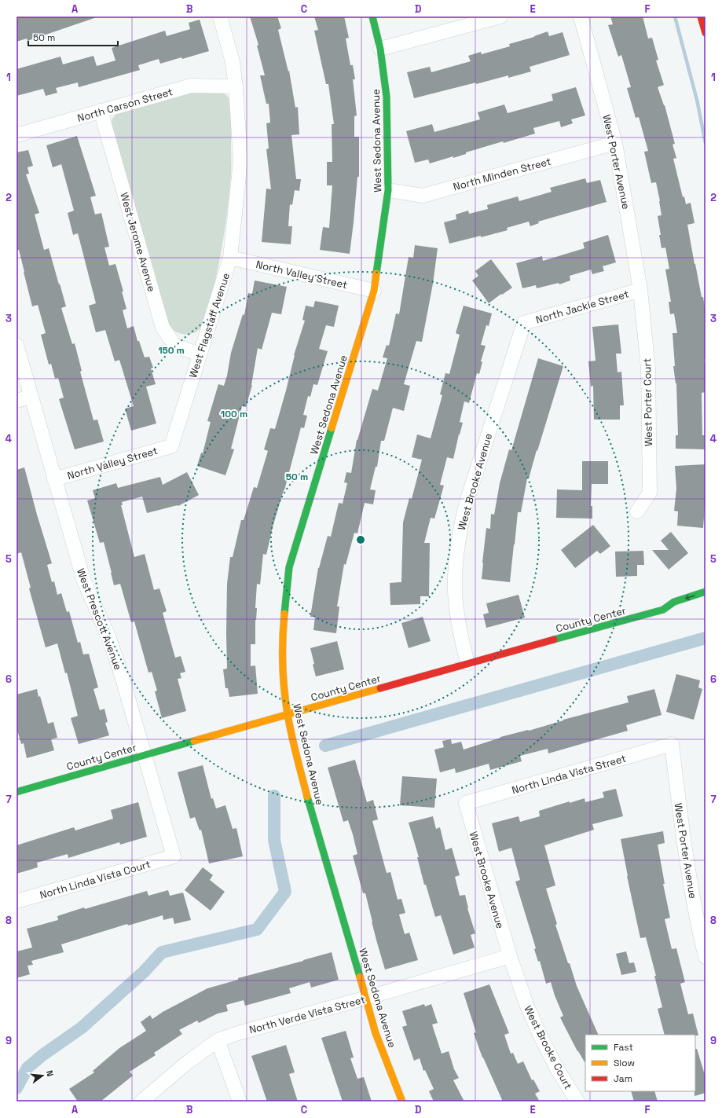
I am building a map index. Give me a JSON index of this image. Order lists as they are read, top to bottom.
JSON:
{
  "streets": {
    "street": [
      "North Carson Street",
      "West Sedona Avenue",
      "West Porter Avenue",
      "North Minden Street",
      "West Jerome Avenue",
      "North Valley Street",
      "North Jackie Street",
      "West Flagstaff Avenue",
      "West Porter Court",
      "West Brooke Avenue",
      "West Prescott Avenue",
      "County Center",
      "North Linda Vista Street",
      "North Linda Vista Court",
      "North Verde Vista Street",
      "West Brooke Court"
    ]
  },
  "crossings": [
    ["North Carson Street", "West Jerome Avenue"],
    ["North Carson Street", "West Flagstaff Avenue"],
    ["West Sedona Avenue", "North Minden Street"],
    ["West Sedona Avenue", "North Valley Street"],
    ["West Sedona Avenue", "County Center"],
    ["West Sedona Avenue", "North Verde Vista Street"],
    ["West Porter Avenue", "North Minden Street"],
    ["West Porter Avenue", "North Jackie Street"],
    ["West Porter Avenue", "West Porter Court"],
    ["West Porter Avenue", "North Linda Vista Street"],
    ["West Jerome Avenue", "West Flagstaff Avenue"],
    ["North Valley Street", "West Flagstaff Avenue"],
    ["North Valley Street", "West Prescott Avenue"],
    ["North Jackie Street", "West Porter Court"],
    ["North Jackie Street", "West Brooke Avenue"],
    ["West Brooke Avenue", "County Center"],
    ["West Brooke Avenue", "North Linda Vista Street"],
    ["West Brooke Avenue", "North Verde Vista Street"],
    ["West Brooke Avenue", "West Brooke Court"],
    ["West Prescott Avenue", "County Center"],
    ["West Prescott Avenue", "North Linda Vista Court"],
    ["North Verde Vista Street", "West Brooke Court"]
  ],
  "legend": ["Fast", "Slow", "Jam"],
  "scale_bar": "50 m",
  "north": "right",
  "grid": {
    "columns": [
      "A",
      "B",
      "C",
      "D",
      "E",
      "F"
    ],
    "rows": [
      "1",
      "2",
      "3",
      "4",
      "5",
      "6",
      "7",
      "8",
      "9"
    ]
  },
  "rings": ["150 m", "100 m", "50 m"]
}
